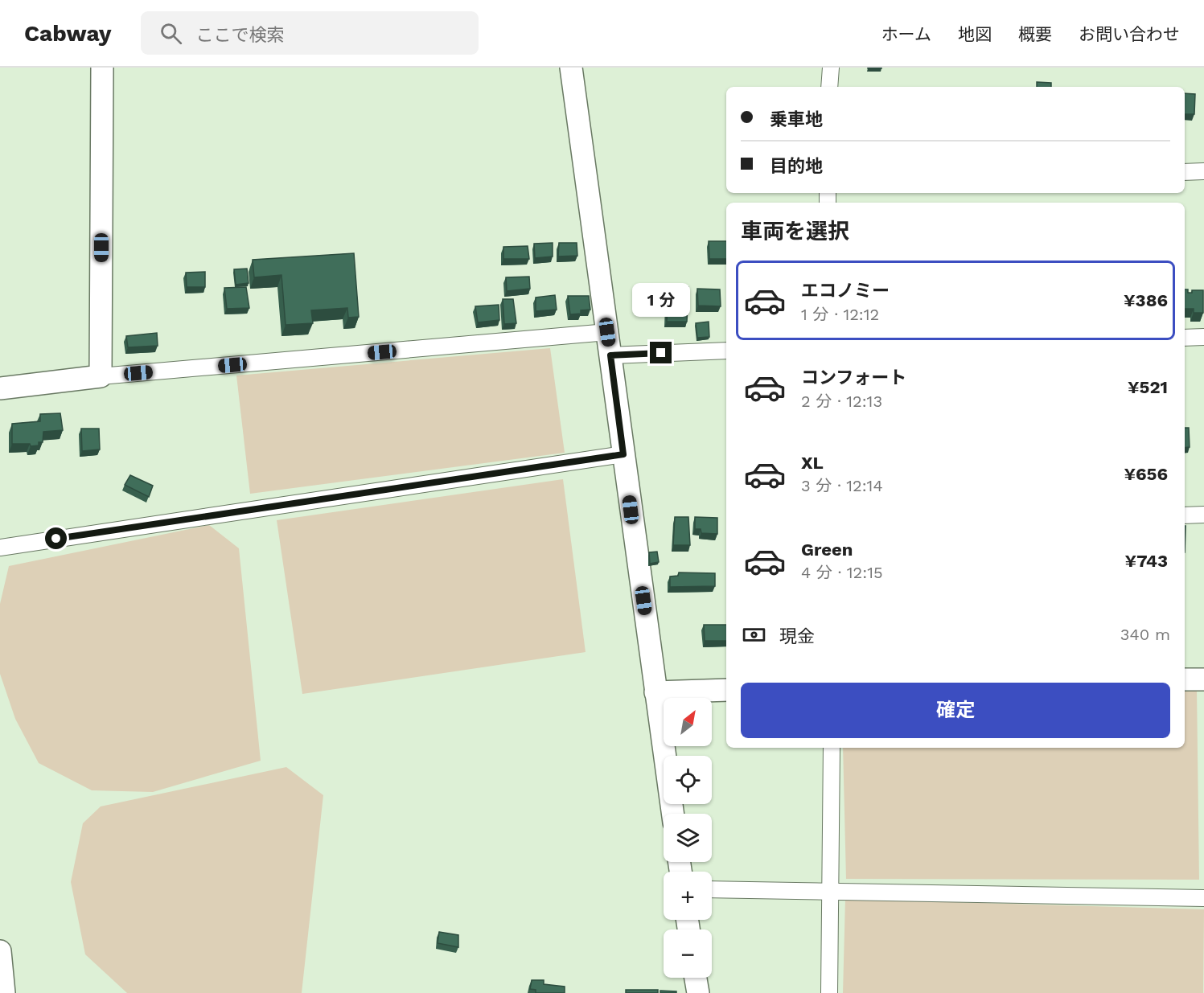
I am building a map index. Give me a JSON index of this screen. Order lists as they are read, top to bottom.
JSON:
{
  "north": "top right",
  "page": {
    "header": "Cabway",
    "search": "ここで検索",
    "nav": [
      "ホーム",
      "地図",
      "概要",
      "お問い合わせ"
    ],
    "banner": ["乗車地", "目的地"],
    "heading": "車両を選択",
    "list": [
      {
        "name": "エコノミー",
        "note": "1 分 · 12:12",
        "value": "¥386"
      },
      {
        "name": "コンフォート",
        "note": "2 分 · 12:13",
        "value": "¥521"
      },
      {
        "name": "XL",
        "note": "3 分 · 12:14",
        "value": "¥656"
      },
      {
        "name": "Green",
        "note": "4 分 · 12:15",
        "value": "¥743"
      }
    ],
    "bubble": "1 分",
    "pay": ["現金", "340 m"],
    "buttons": "確定",
    "map_buttons": ["+", "−"]
  }
}
